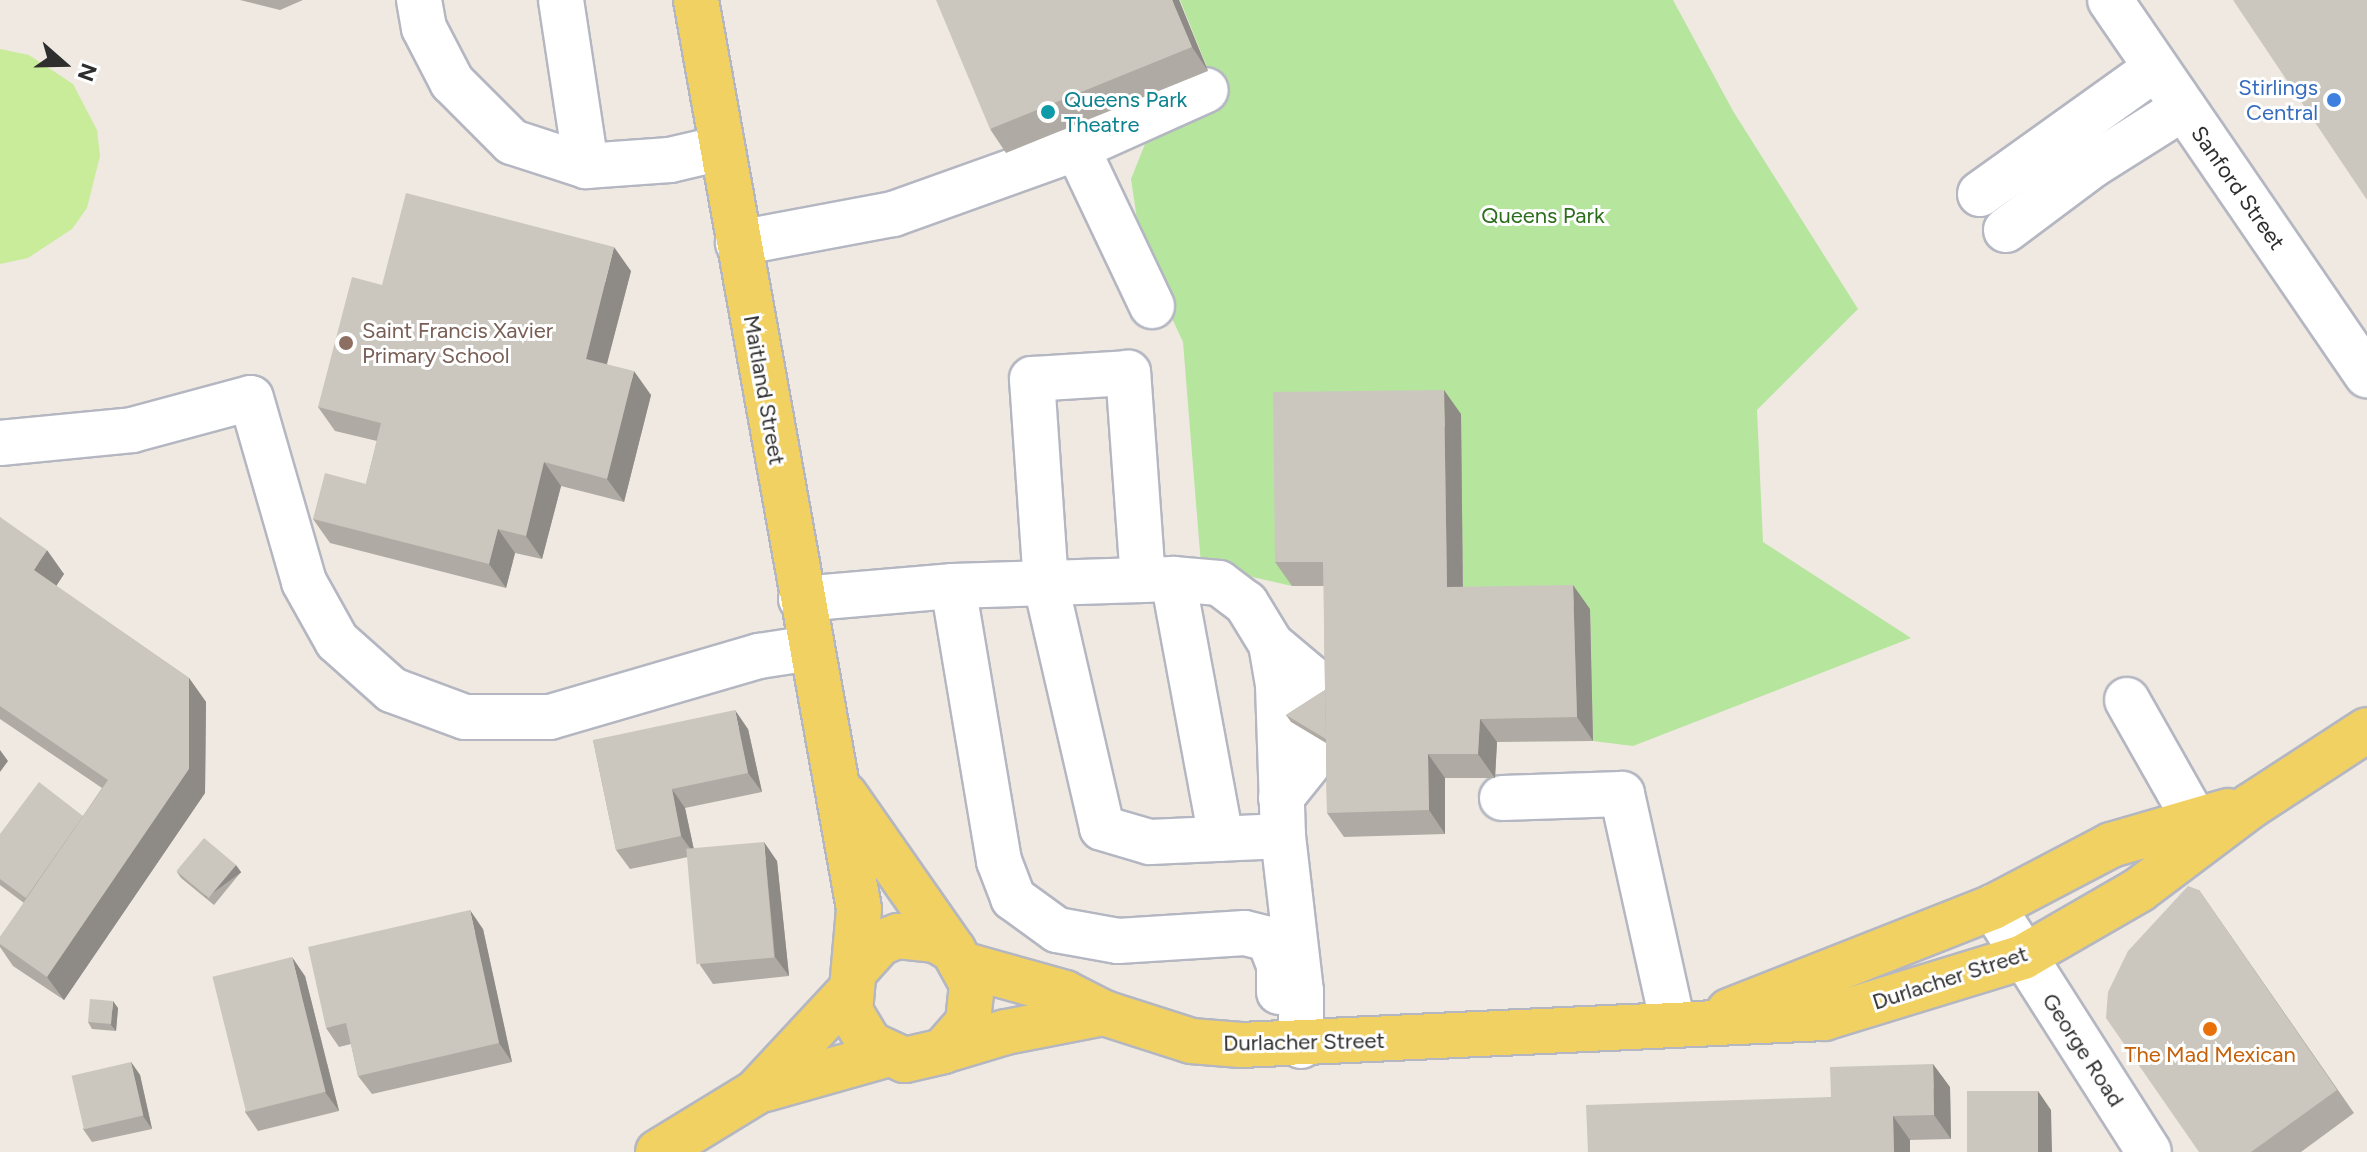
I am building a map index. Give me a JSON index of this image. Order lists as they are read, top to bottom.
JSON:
{
  "streets": {
    "main road": ["Maitland Street", "Durlacher Street"],
    "street": ["Sanford Street", "George Road"]
  },
  "crossings": [
    ["Maitland Street", "Durlacher Street"],
    ["Durlacher Street", "George Road"]
  ],
  "parks": ["Queens Park"],
  "places": [
    "Stirlings Central",
    "Queens Park Theatre",
    "Saint Francis Xavier Primary School",
    "The Mad Mexican"
  ],
  "north": "right"
}
